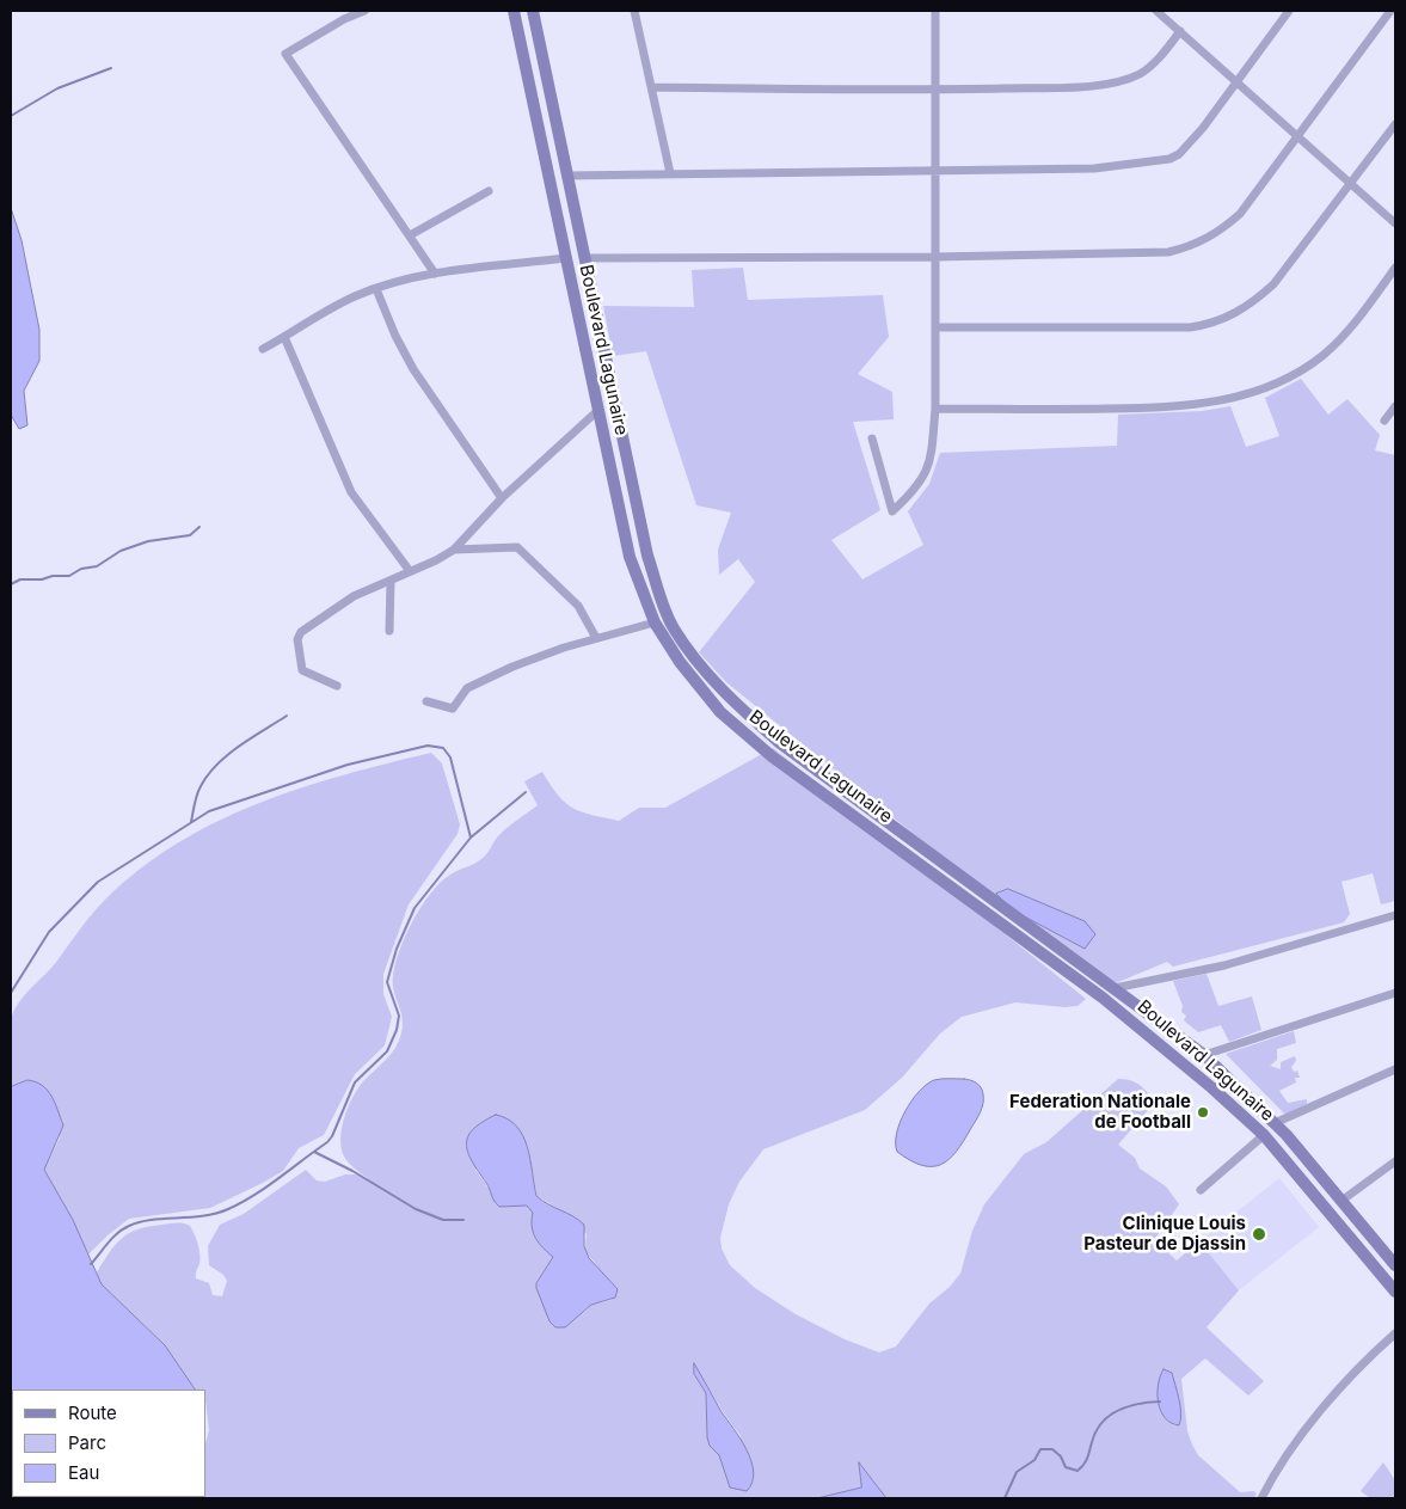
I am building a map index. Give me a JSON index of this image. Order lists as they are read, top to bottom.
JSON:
{
  "streets": {
    "main road": ["Boulevard Lagunaire"]
  },
  "places": ["Federation Nationale de Football", "Clinique Louis Pasteur de Djassin"],
  "legend": ["Route", "Parc", "Eau"]
}
